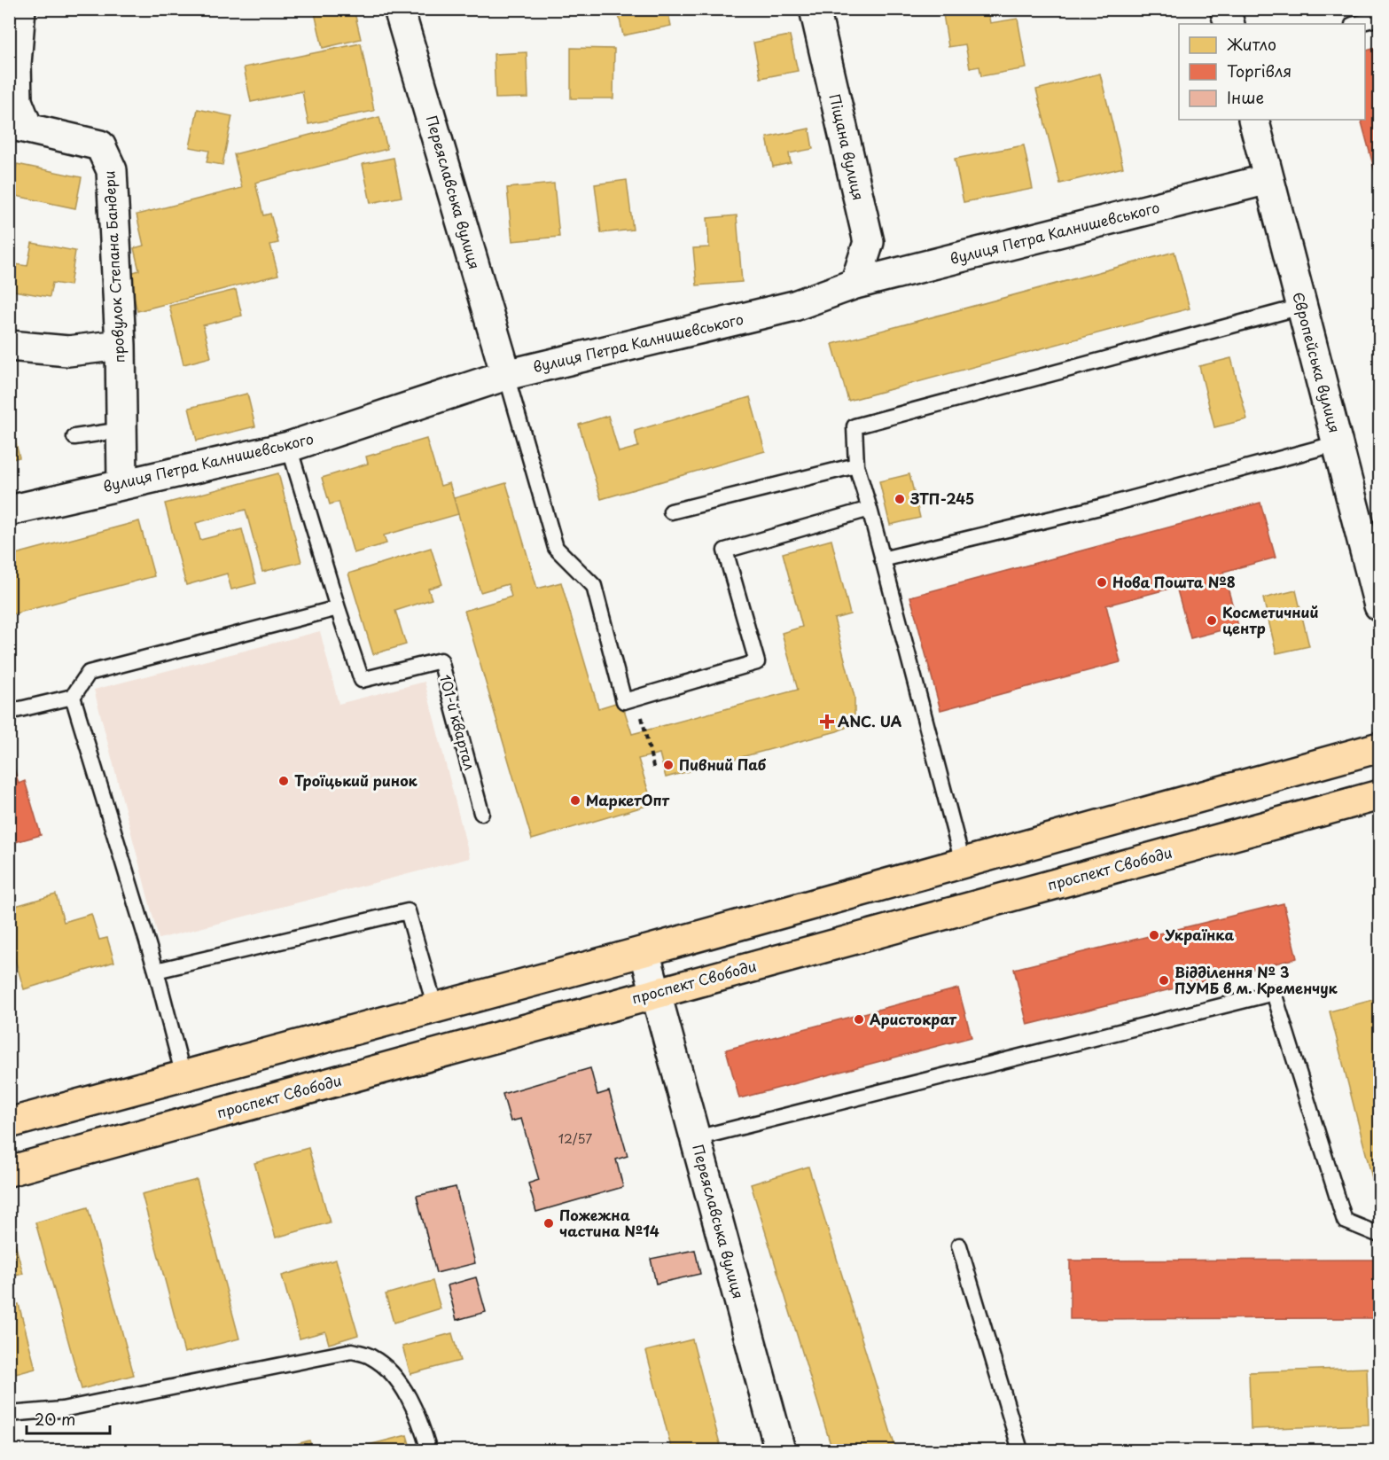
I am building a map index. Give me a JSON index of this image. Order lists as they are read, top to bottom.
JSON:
{
  "streets": {
    "highway": ["проспект Свободи"],
    "street": [
      "Піщана вулиця",
      "Переяславська вулиця",
      "вулиця Петра Калнишевського",
      "провулок Степана Бандери",
      "Європейська вулиця"
    ],
    "lane": ["101-й квартал"]
  },
  "crossings": [
    ["Піщана вулиця", "вулиця Петра Калнишевського"],
    ["Переяславська вулиця", "вулиця Петра Калнишевського"],
    ["Переяславська вулиця", "проспект Свободи"],
    ["вулиця Петра Калнишевського", "провулок Степана Бандери"],
    ["вулиця Петра Калнишевського", "Європейська вулиця"]
  ],
  "places": {
    "other": [
      "ЗТП-245",
      "Нова Пошта №8",
      "Косметичний центр",
      "Пивний Паб",
      "Троїцький ринок",
      "МаркетОпт",
      "Українка",
      "Відділення № 3 ПУМБ в м. Кременчук",
      "Аристократ",
      "Пожежна частина №14"
    ],
    "health": ["ANC. UA"]
  },
  "house_numbers": ["12/57"],
  "legend": ["Житло", "Торгівля", "Інше"],
  "scale_bar": "20 m"
}
